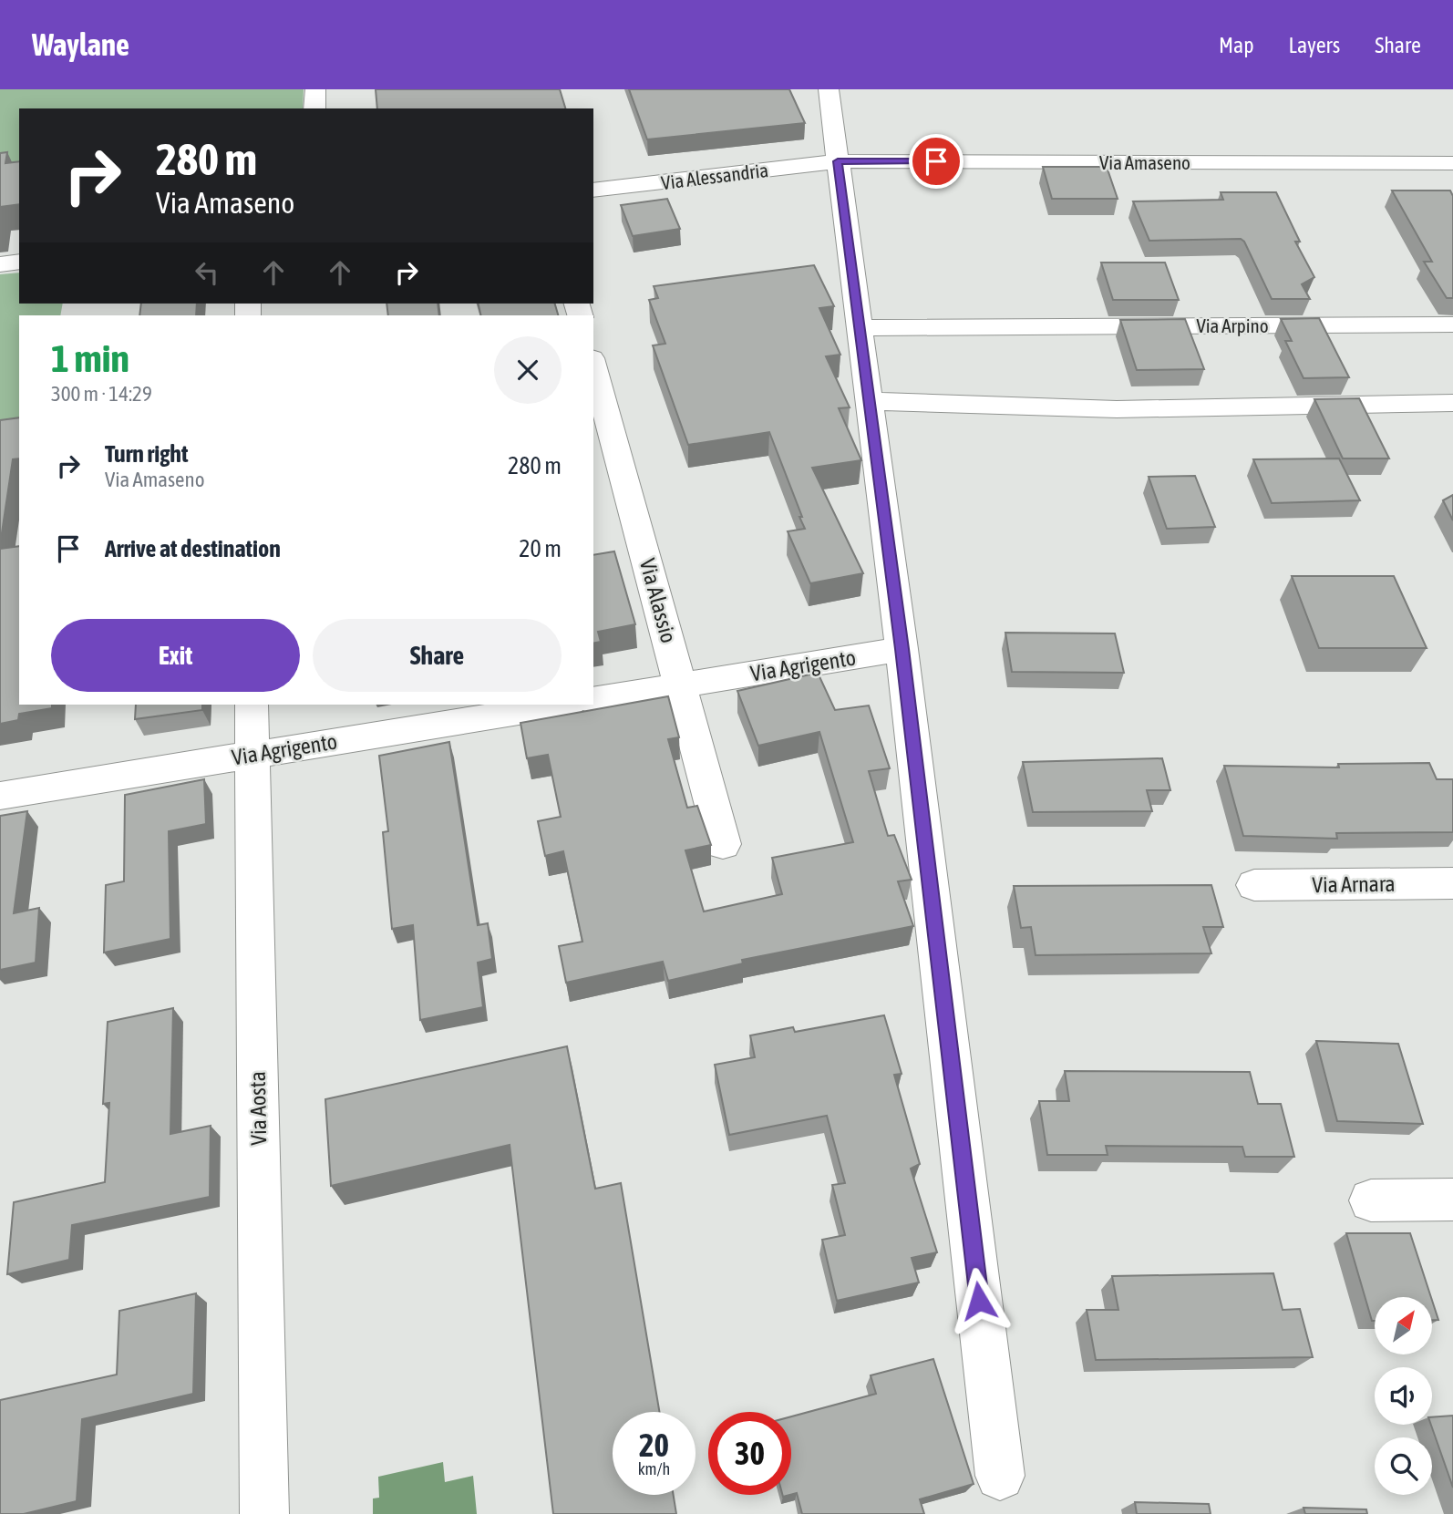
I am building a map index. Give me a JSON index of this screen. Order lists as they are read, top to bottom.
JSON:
{
  "streets": {
    "street": [
      "Via Amaseno",
      "Via Alessandria",
      "Via Arpino",
      "Via Alassio",
      "Via Agrigento",
      "Via Arnara",
      "Via Aosta"
    ]
  },
  "crossings": [
    ["Via Amaseno", "Via Alessandria"],
    ["Via Alassio", "Via Agrigento"],
    ["Via Agrigento", "Via Aosta"]
  ],
  "north": "top right",
  "page": {
    "header": "Waylane",
    "nav": ["Map", "Layers", "Share"],
    "turn": ["280 m", "Via Amaseno"],
    "heading": ["1 min", "300 m · 14:29"],
    "list": [
      {
        "name": "Turn right",
        "note": "Via Amaseno",
        "value": "280 m"
      },
      {
        "name": "Arrive at destination",
        "value": "20 m"
      }
    ],
    "buttons": ["Exit", "Share"],
    "speed": "20 km/h",
    "limit": "30"
  }
}
